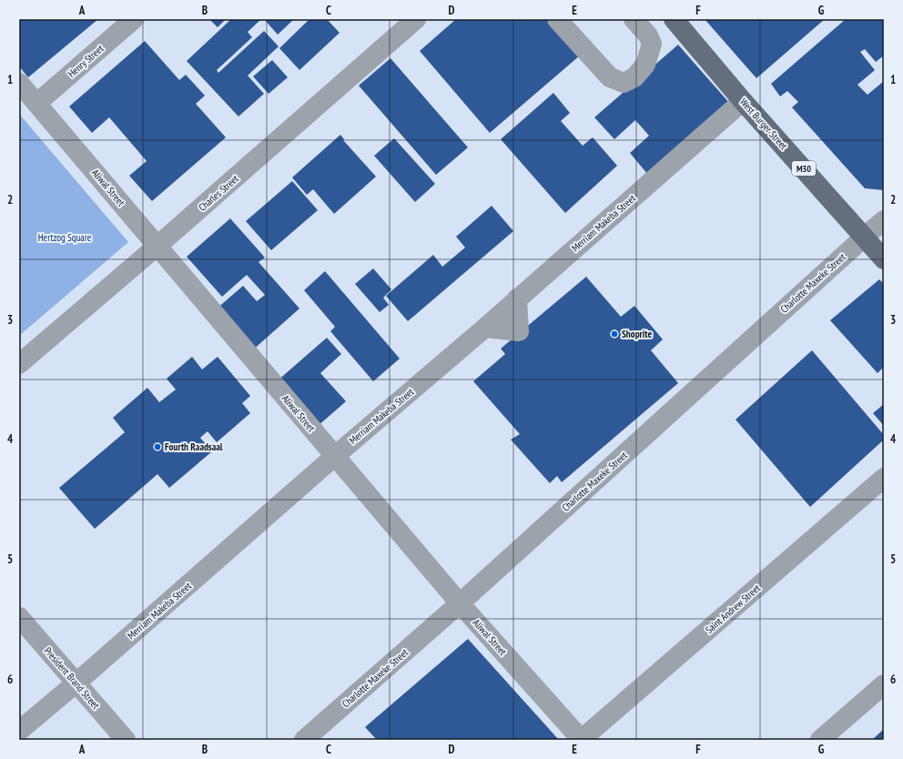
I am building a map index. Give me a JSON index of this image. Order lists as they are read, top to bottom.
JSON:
{
  "streets": {
    "main road": ["West Burger Street", "M30"],
    "street": [
      "Henry Street",
      "Aliwal Street",
      "Charles Street",
      "Merriam Makeba Street",
      "Charlotte Maxeke Street",
      "Saint Andrew Street",
      "President Brand Street"
    ]
  },
  "crossings": [
    ["Henry Street", "Aliwal Street"],
    ["West Burger Street", "Merriam Makeba Street"],
    ["West Burger Street", "Charlotte Maxeke Street"],
    ["Aliwal Street", "Charles Street"],
    ["Aliwal Street", "Merriam Makeba Street"],
    ["Aliwal Street", "Charlotte Maxeke Street"],
    ["Aliwal Street", "Saint Andrew Street"],
    ["Merriam Makeba Street", "President Brand Street"]
  ],
  "parks": ["Hertzog Square"],
  "places": ["Shoprite", "Fourth Raadsaal"],
  "grid": {
    "columns": [
      "A",
      "B",
      "C",
      "D",
      "E",
      "F",
      "G"
    ],
    "rows": [
      "1",
      "2",
      "3",
      "4",
      "5",
      "6"
    ]
  }
}
